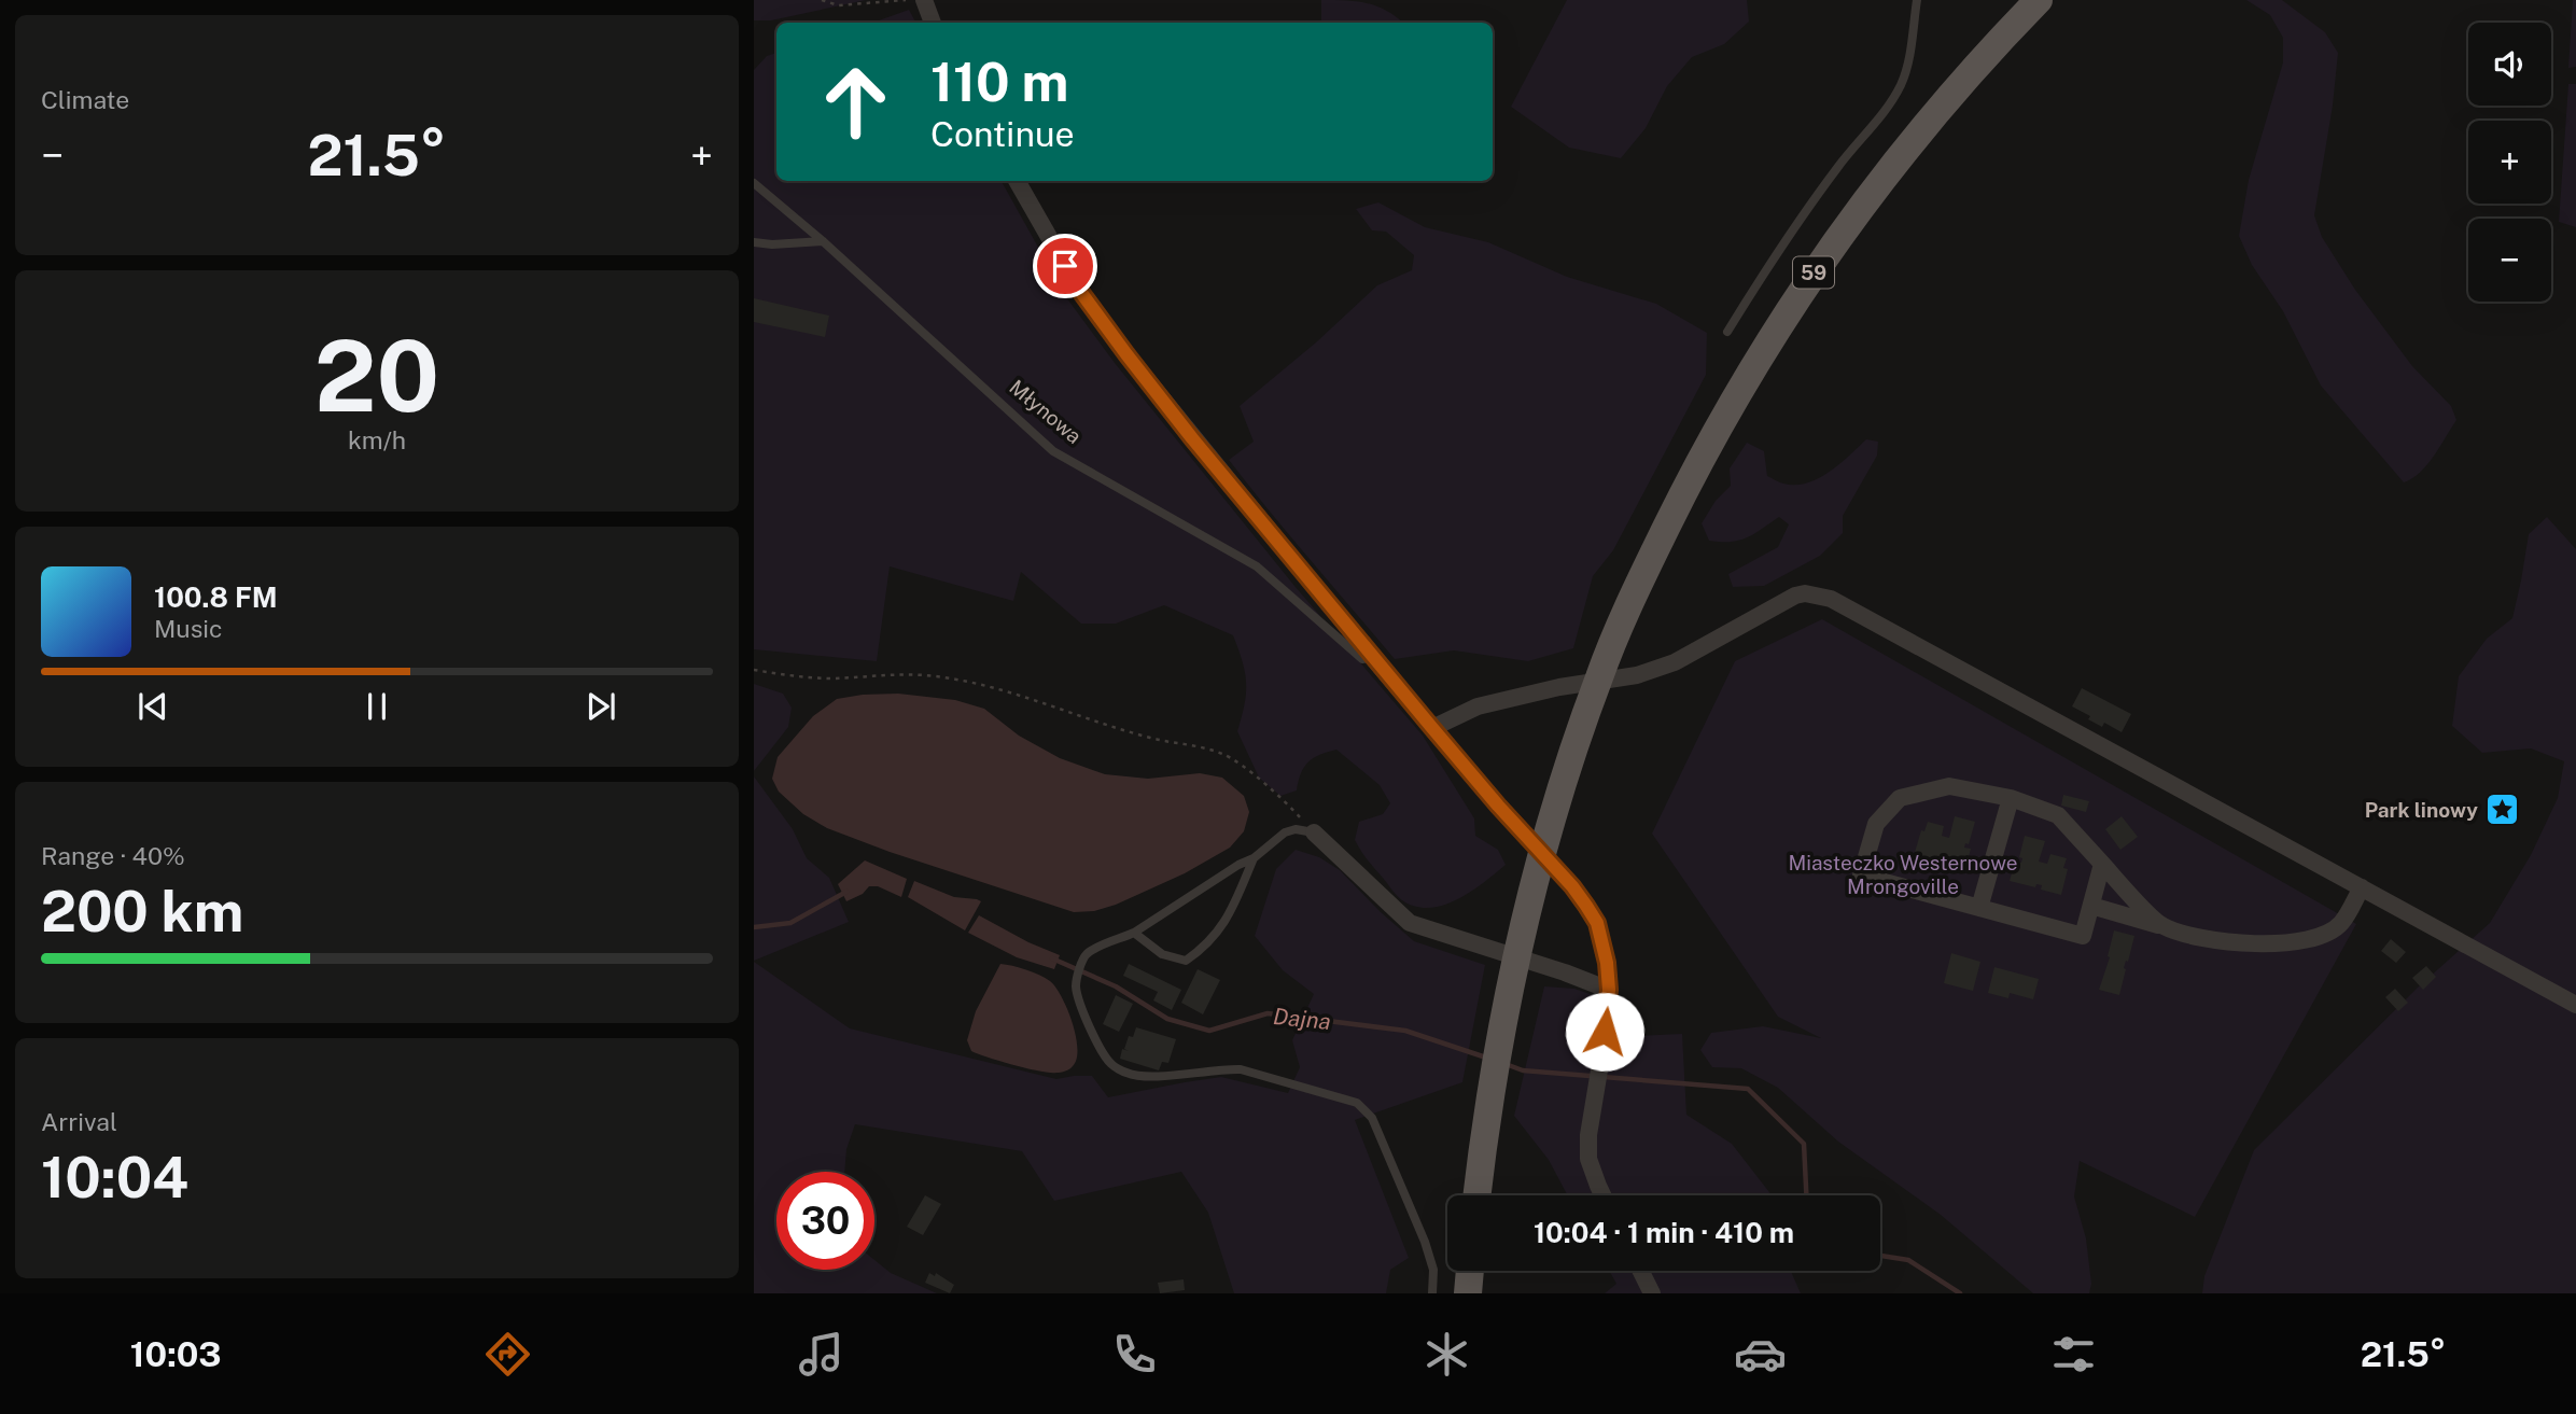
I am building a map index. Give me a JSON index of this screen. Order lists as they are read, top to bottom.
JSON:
{
  "streets": {
    "main road": ["59"],
    "lane": ["Młynowa"]
  },
  "water": ["Dajna"],
  "parks": ["Miasteczko Westernowe Mrongoville"],
  "places": {
    "place": ["Park linowy"]
  },
  "page": {
    "tile": [
      "Climate",
      ["20", "km/h"],
      ["Range · 40%", "200 km"],
      ["Arrival", "10:04"]
    ],
    "map_buttons": ["+", "−"],
    "turn": ["110 m", "Continue"],
    "heat": ["−", "21.5°", "+"],
    "song": ["100.8 FM", "Music"],
    "limit": "30",
    "trip": "10:04 · 1 min · 410 m",
    "tabs": ["10:03", "21.5°"]
  }
}
